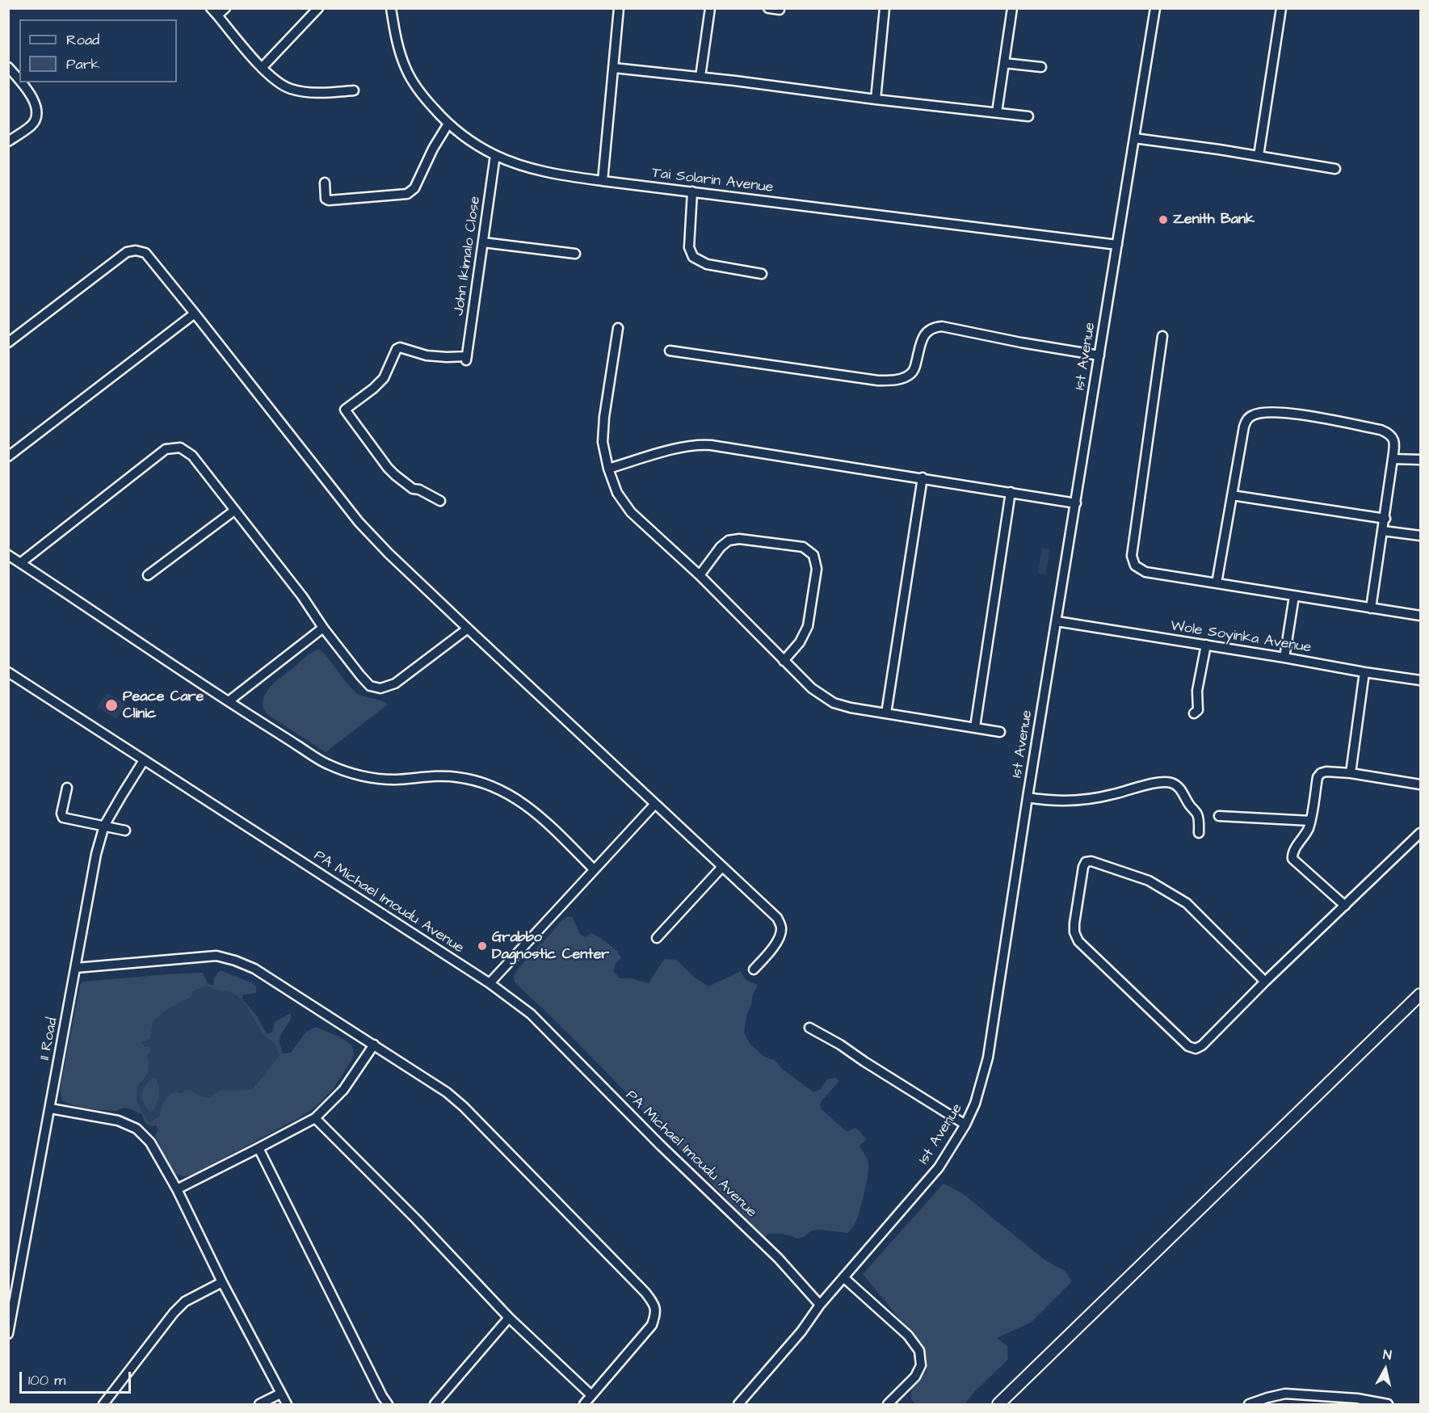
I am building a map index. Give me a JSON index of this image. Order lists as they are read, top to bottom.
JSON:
{
  "streets": {
    "street": [
      "Tai Solarin Avenue",
      "John Ikimalo Close",
      "1st Avenue",
      "Wole Soyinka Avenue",
      "PA Michael Imoudu Avenue",
      "11 Road"
    ]
  },
  "crossings": [
    ["Tai Solarin Avenue", "John Ikimalo Close"],
    ["Tai Solarin Avenue", "1st Avenue"],
    ["1st Avenue", "Wole Soyinka Avenue"],
    ["1st Avenue", "PA Michael Imoudu Avenue"],
    ["PA Michael Imoudu Avenue", "11 Road"]
  ],
  "places": ["Zenith Bank", "Peace Care Clinic", "Grabbo Dagnostic Center"],
  "legend": ["Road", "Park"],
  "scale_bar": "100 m",
  "north": "top"
}
